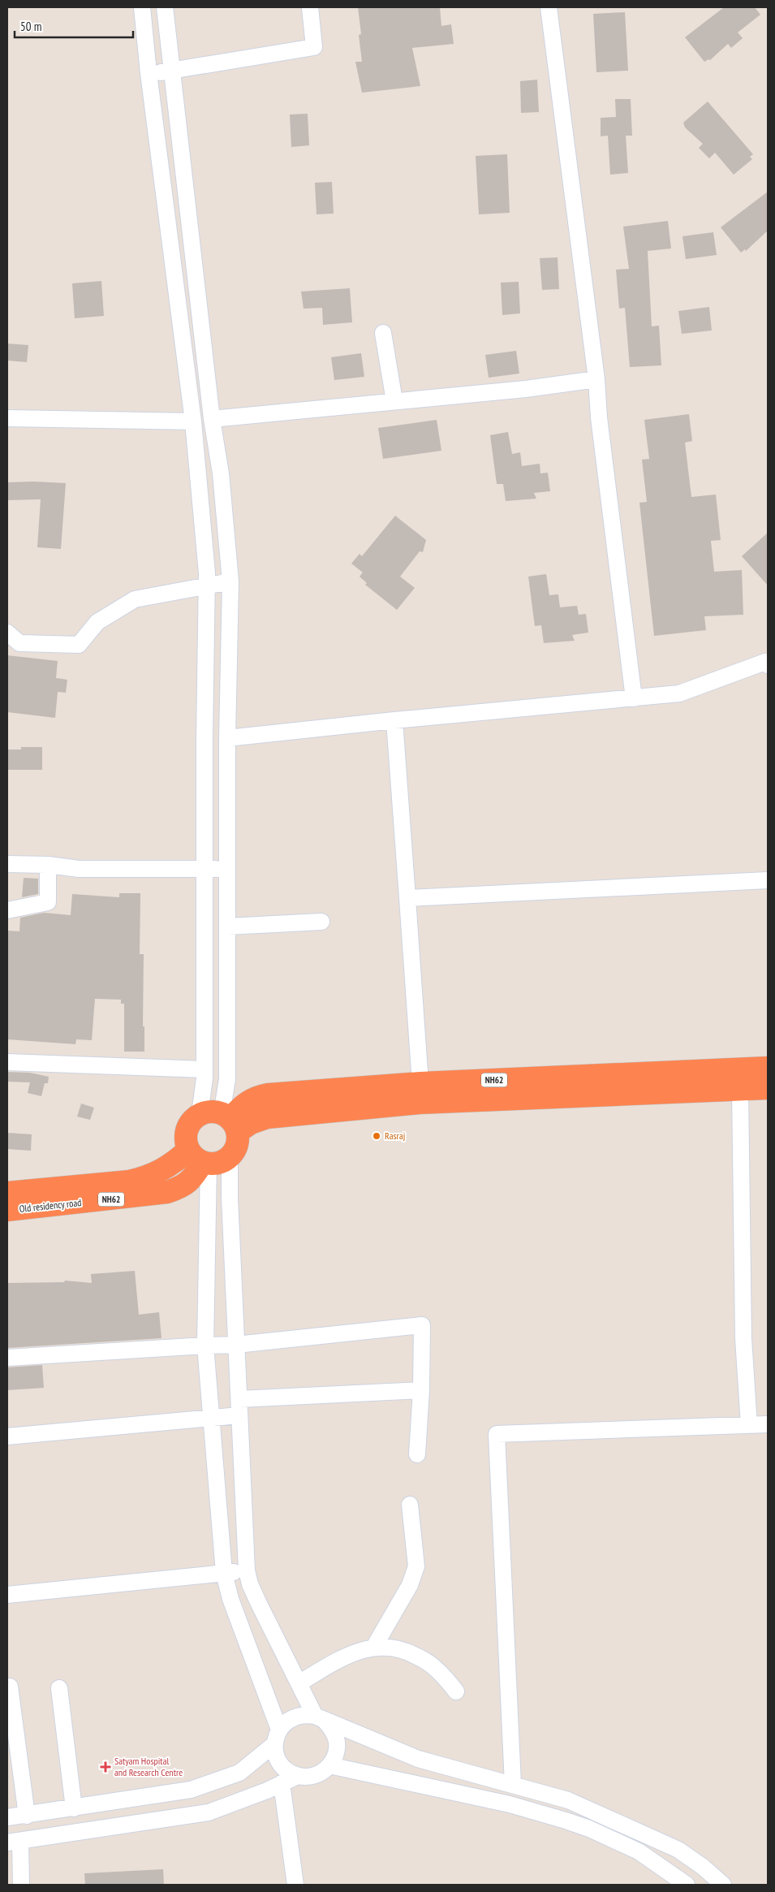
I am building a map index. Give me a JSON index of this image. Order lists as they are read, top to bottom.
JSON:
{
  "streets": {
    "highway": ["NH62", "Old residency road"]
  },
  "crossings": [
    ["NH62", "Old residency road"]
  ],
  "places": {
    "other": ["Rasraj"],
    "health": ["Satyam Hospital and Research Centre"]
  },
  "scale_bar": "50 m"
}
